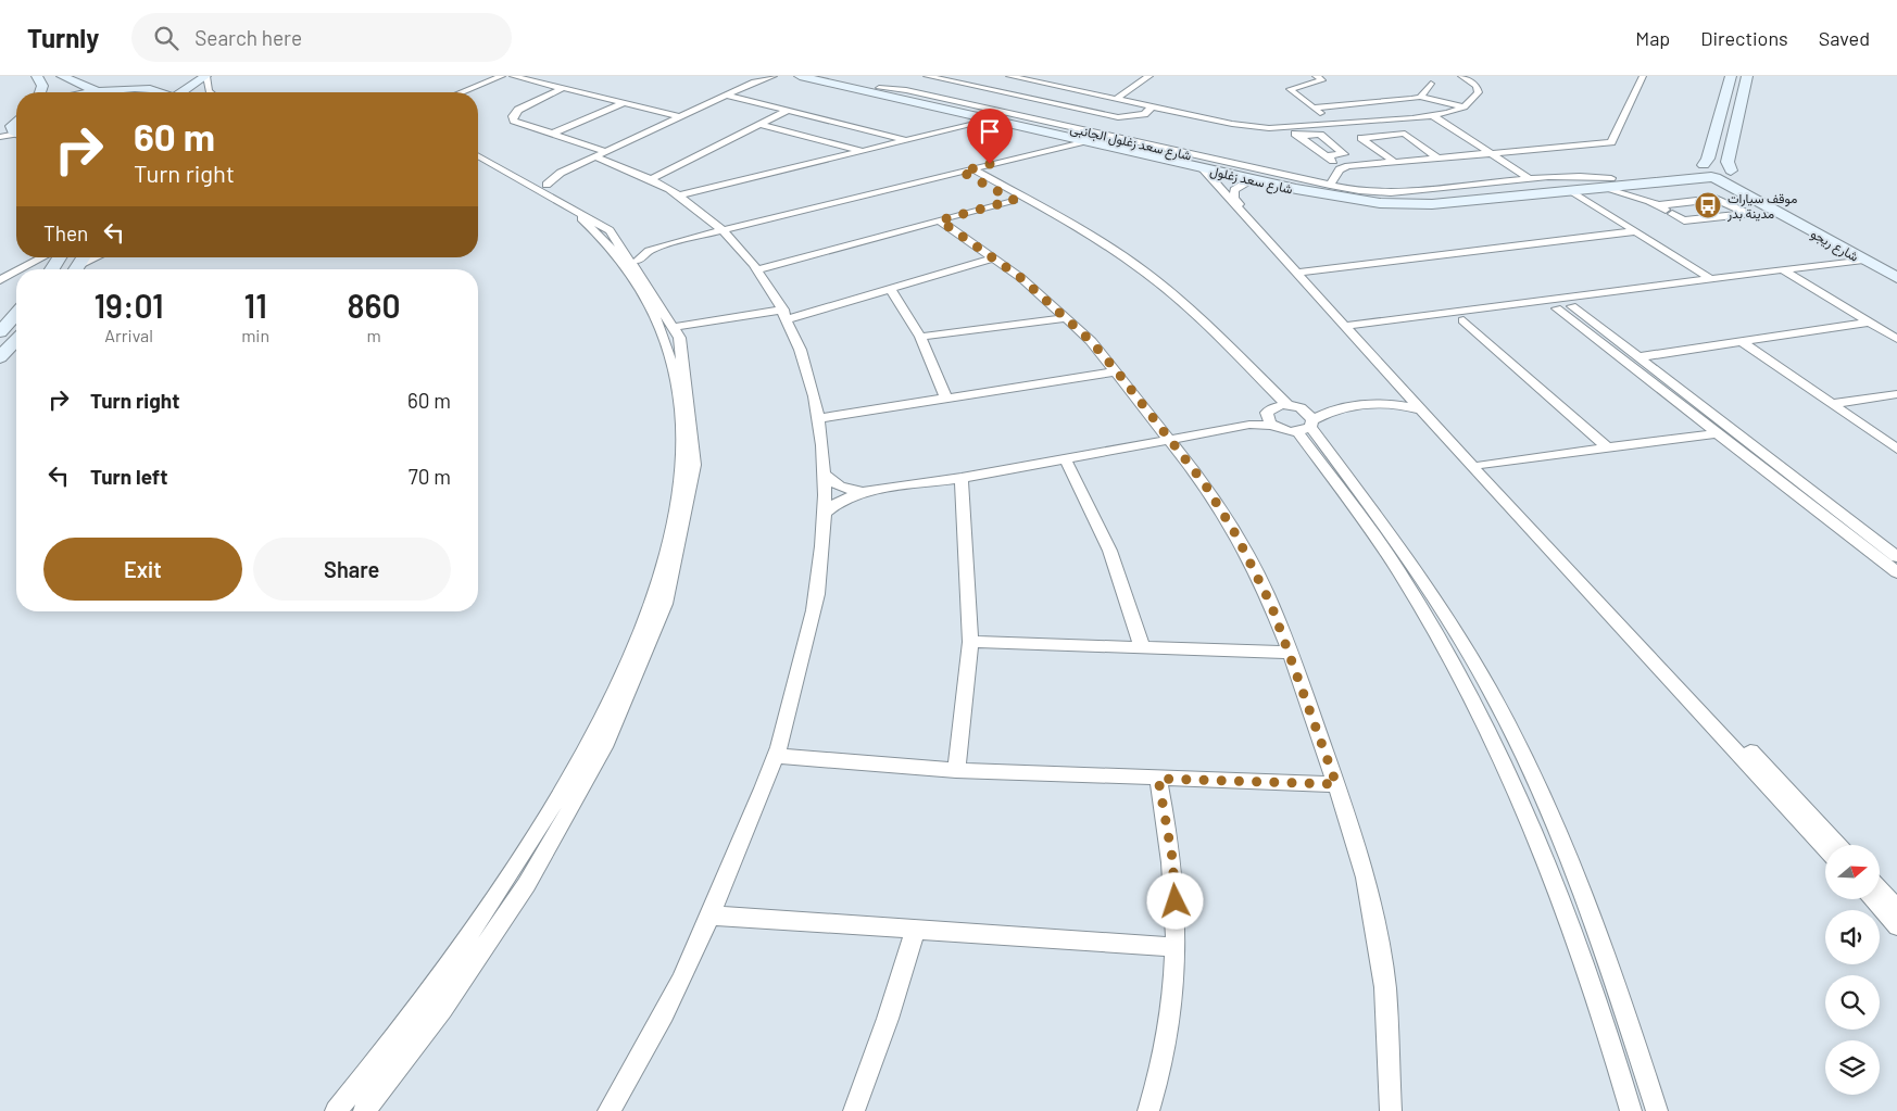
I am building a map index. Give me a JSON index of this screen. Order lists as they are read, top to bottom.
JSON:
{
  "streets": {
    "main road": ["شارع سعد زغلول", "شارع ريجو"],
    "street": ["شارع سعد زغلول الجانبى"]
  },
  "crossings": [
    ["شارع سعد زغلول الجانبى", "شارع سعد زغلول"],
    ["شارع سعد زغلول", "شارع ريجو"]
  ],
  "places": {
    "bus stop": ["موقف سيارات مدينة بدر"]
  },
  "north": "right",
  "page": {
    "header": "Turnly",
    "search": "Search here",
    "nav": ["Map", "Directions", "Saved"],
    "turn": ["60 m", "Turn right"],
    "then": "Then",
    "eta": [
      "19:01",
      "Arrival",
      "11",
      "min",
      "860",
      "m"
    ],
    "list": [
      {
        "name": "Turn right",
        "value": "60 m"
      },
      {
        "name": "Turn left",
        "value": "70 m"
      }
    ],
    "buttons": ["Exit", "Share"]
  }
}
